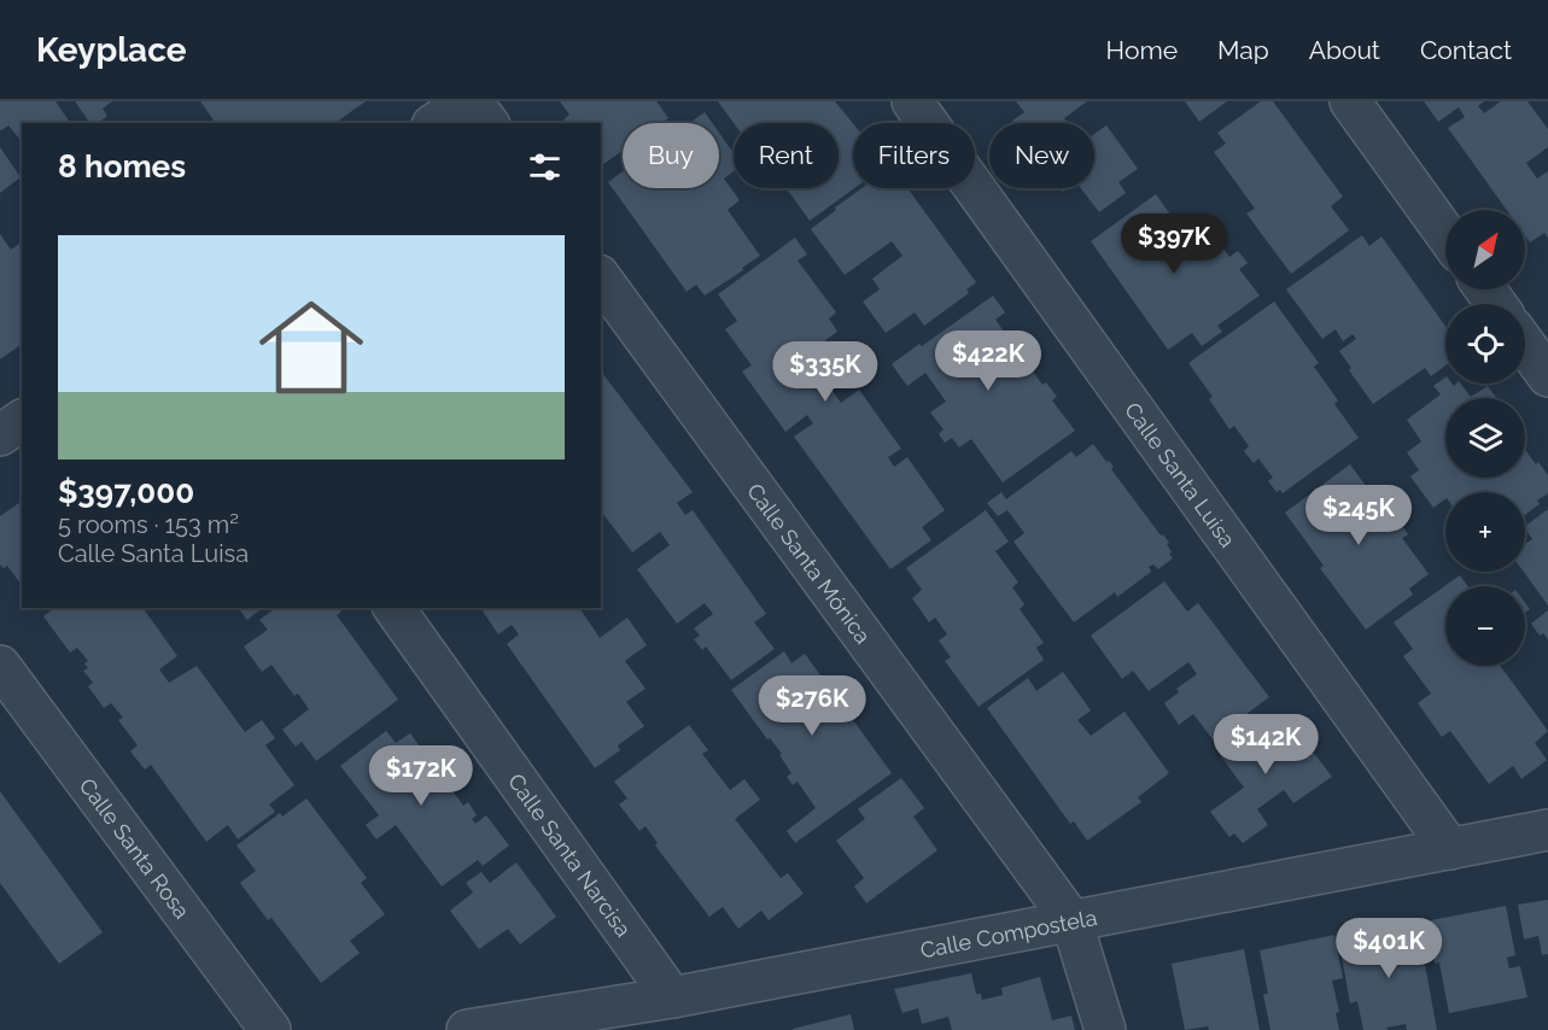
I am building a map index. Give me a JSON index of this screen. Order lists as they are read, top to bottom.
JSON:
{
  "streets": {
    "street": [
      "Calle Santa Luisa",
      "Calle Santa Mónica",
      "Calle Santa Rosa",
      "Calle Santa Narcisa",
      "Calle Compostela"
    ]
  },
  "crossings": [
    ["Calle Santa Luisa", "Calle Compostela"],
    ["Calle Santa Mónica", "Calle Compostela"],
    ["Calle Santa Narcisa", "Calle Compostela"]
  ],
  "north": "top right",
  "page": {
    "header": "Keyplace",
    "nav": [
      "Home",
      "Map",
      "About",
      "Contact"
    ],
    "chip": [
      "Buy",
      "Rent",
      "Filters",
      "New"
    ],
    "heading": "8 homes",
    "map_buttons": ["+", "−"],
    "list": [
      {
        "name": "$397,000",
        "note": "5 rooms · 153 m² · Calle Santa Luisa"
      }
    ],
    "price": [
      "$397K",
      "$422K",
      "$335K",
      "$245K",
      "$276K",
      "$142K",
      "$172K",
      "$401K"
    ]
  }
}
